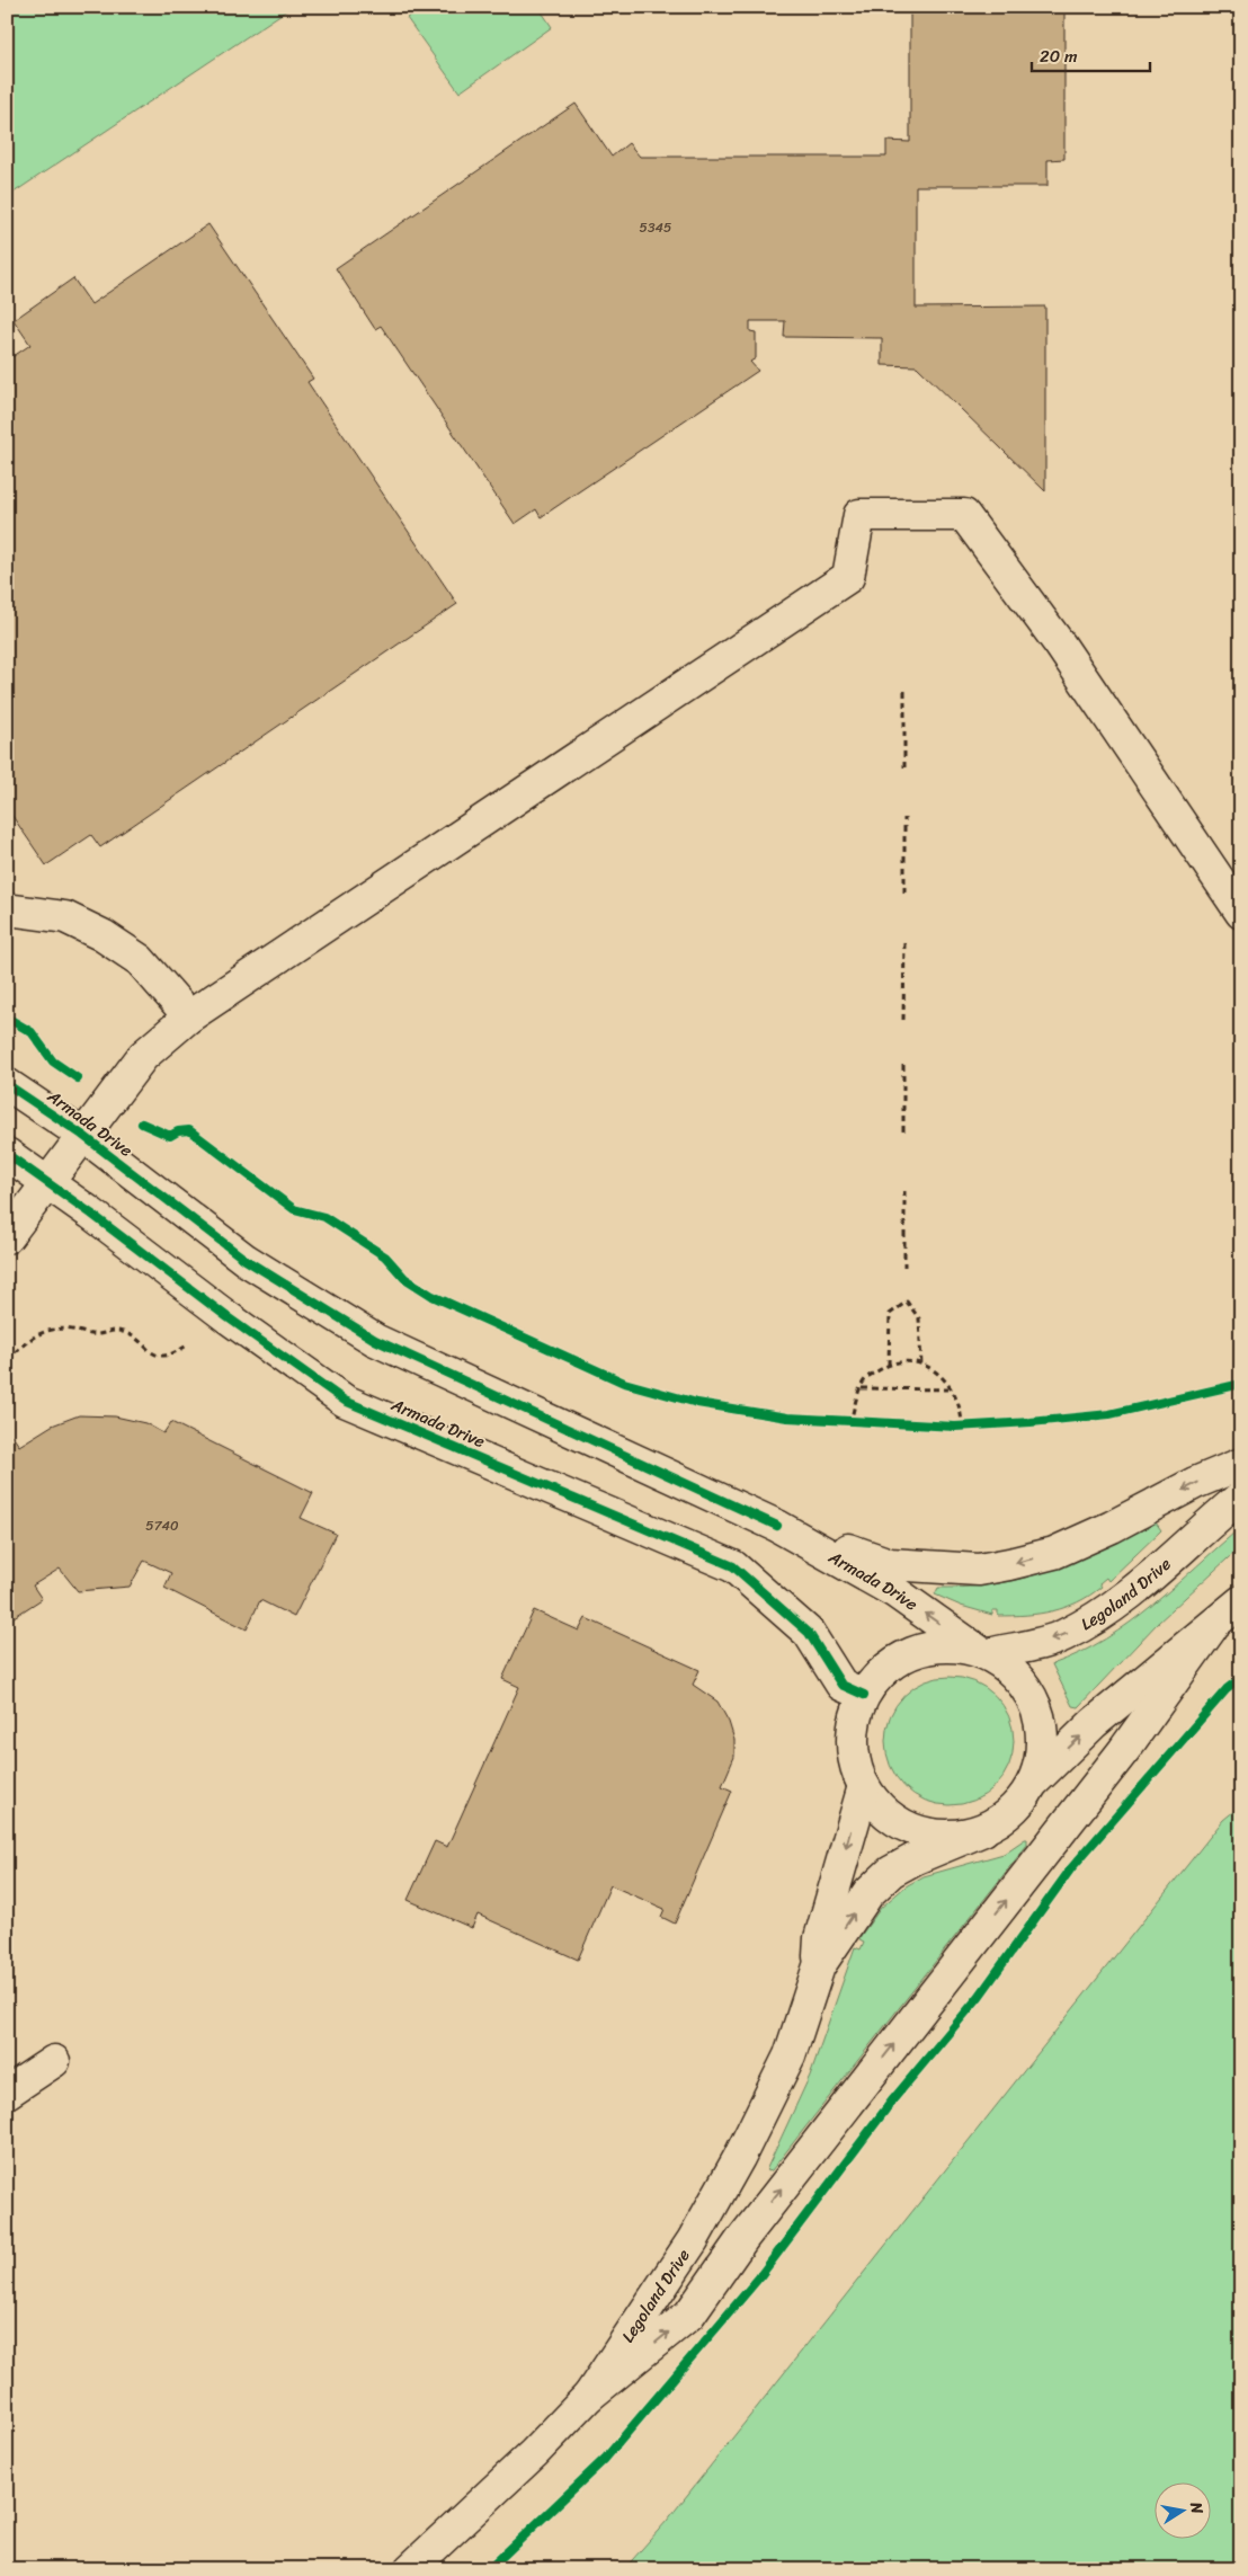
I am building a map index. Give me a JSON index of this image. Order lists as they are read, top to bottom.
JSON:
{
  "streets": {
    "main road": ["Armada Drive", "Legoland Drive"]
  },
  "crossings": [
    ["Armada Drive", "Legoland Drive"]
  ],
  "house_numbers": ["5345", "5740"],
  "scale_bar": "20 m",
  "north": "right"
}
